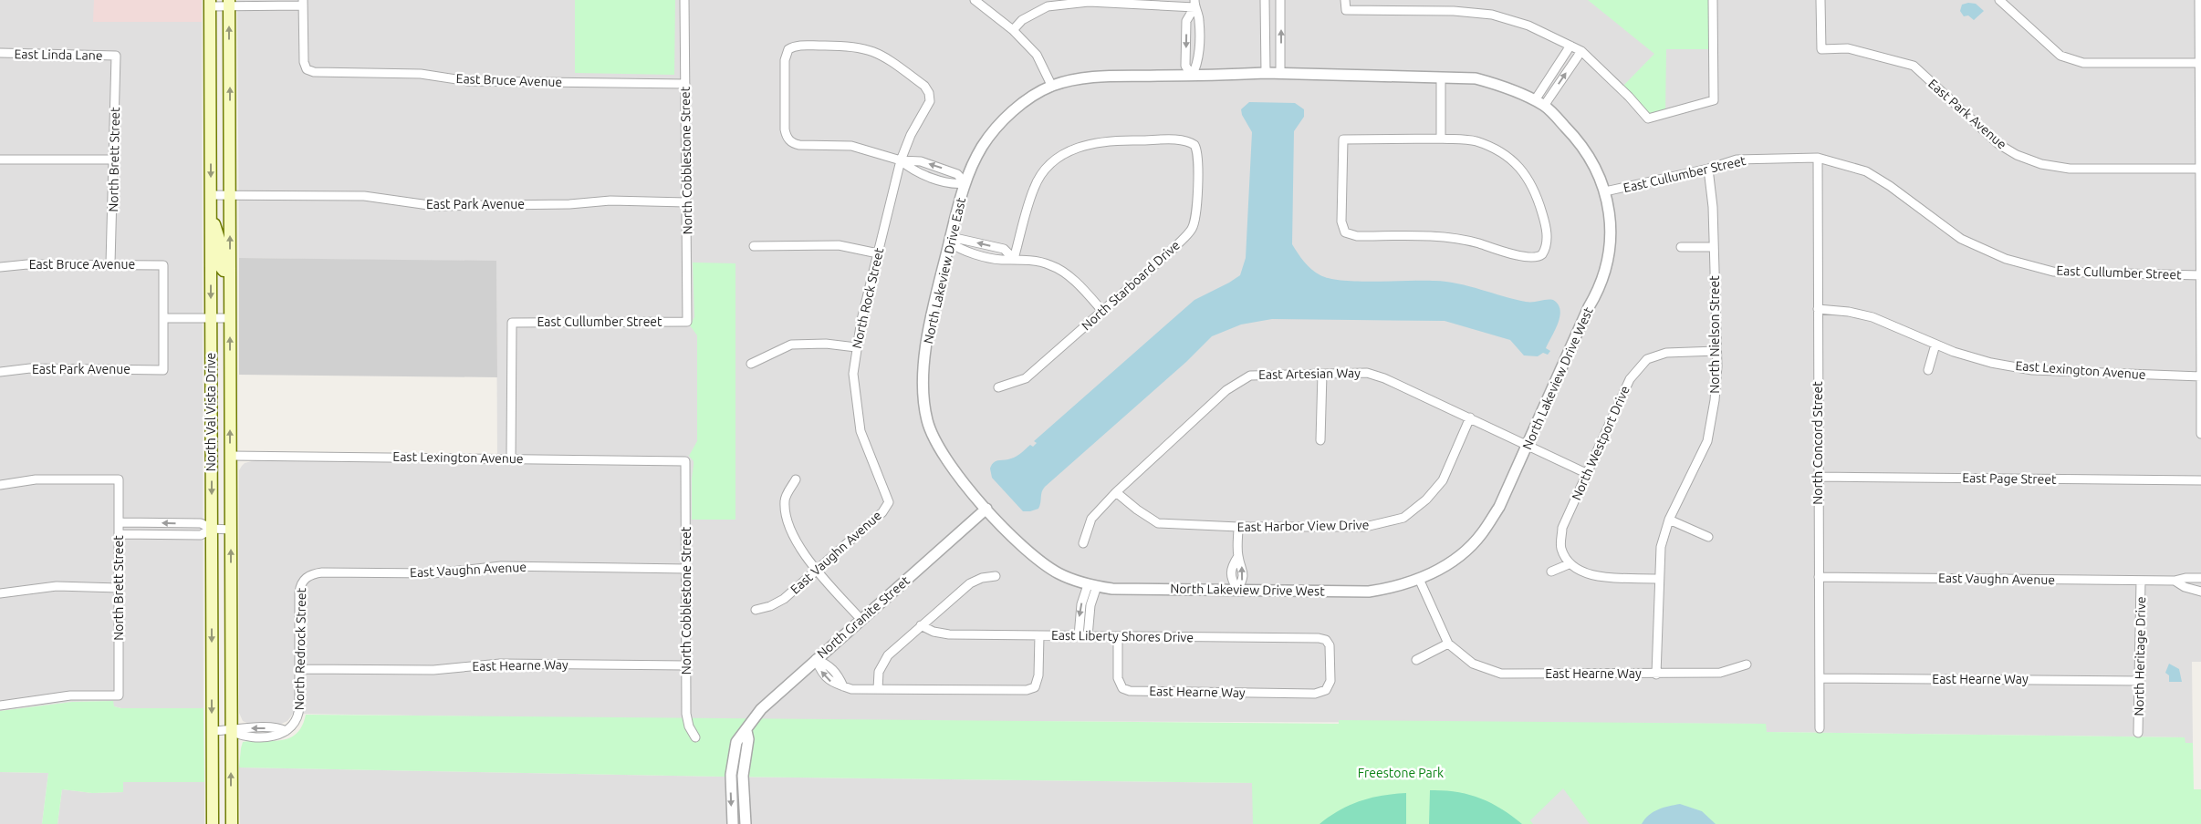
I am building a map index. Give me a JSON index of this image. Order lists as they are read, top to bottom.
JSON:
{
  "streets": {
    "main road": ["North Val Vista Drive"],
    "street": [
      "East Linda Lane",
      "East Bruce Avenue",
      "East Park Avenue",
      "North Brett Street",
      "North Cobblestone Street",
      "East Cullumber Street",
      "North Lakeview Drive East",
      "North Starboard Drive",
      "North Rock Street",
      "North Nielson Street",
      "East Lexington Avenue",
      "East Artesian Way",
      "North Lakeview Drive West",
      "North Westport Drive",
      "North Concord Street",
      "East Page Street",
      "East Harbor View Drive",
      "East Vaughn Avenue",
      "North Granite Street",
      "East Liberty Shores Drive",
      "North Redrock Street",
      "North Heritage Drive",
      "East Hearne Way"
    ]
  },
  "crossings": [
    ["East Linda Lane", "North Brett Street"],
    ["East Bruce Avenue", "East Park Avenue"],
    ["East Bruce Avenue", "North Brett Street"],
    ["East Bruce Avenue", "North Cobblestone Street"],
    ["East Park Avenue", "North Cobblestone Street"],
    ["East Park Avenue", "North Val Vista Drive"],
    ["North Cobblestone Street", "East Cullumber Street"],
    ["North Cobblestone Street", "East Lexington Avenue"],
    ["North Cobblestone Street", "East Vaughn Avenue"],
    ["North Cobblestone Street", "East Hearne Way"],
    ["East Cullumber Street", "North Nielson Street"],
    ["East Cullumber Street", "East Lexington Avenue"],
    ["East Cullumber Street", "North Lakeview Drive West"],
    ["East Cullumber Street", "North Concord Street"],
    ["North Lakeview Drive East", "North Lakeview Drive West"],
    ["North Lakeview Drive East", "North Granite Street"],
    ["North Rock Street", "East Vaughn Avenue"],
    ["North Nielson Street", "North Westport Drive"],
    ["North Nielson Street", "East Hearne Way"],
    ["East Lexington Avenue", "North Val Vista Drive"],
    ["East Lexington Avenue", "North Concord Street"],
    ["East Artesian Way", "North Lakeview Drive West"],
    ["East Artesian Way", "North Westport Drive"],
    ["East Artesian Way", "East Harbor View Drive"],
    ["North Lakeview Drive West", "East Hearne Way"],
    ["North Val Vista Drive", "North Redrock Street"],
    ["North Concord Street", "East Page Street"],
    ["North Concord Street", "East Vaughn Avenue"],
    ["North Concord Street", "East Hearne Way"],
    ["East Vaughn Avenue", "North Redrock Street"],
    ["East Vaughn Avenue", "North Heritage Drive"],
    ["East Liberty Shores Drive", "East Hearne Way"],
    ["North Redrock Street", "East Hearne Way"],
    ["North Heritage Drive", "East Hearne Way"]
  ],
  "parks": ["Freestone Park"]
}
